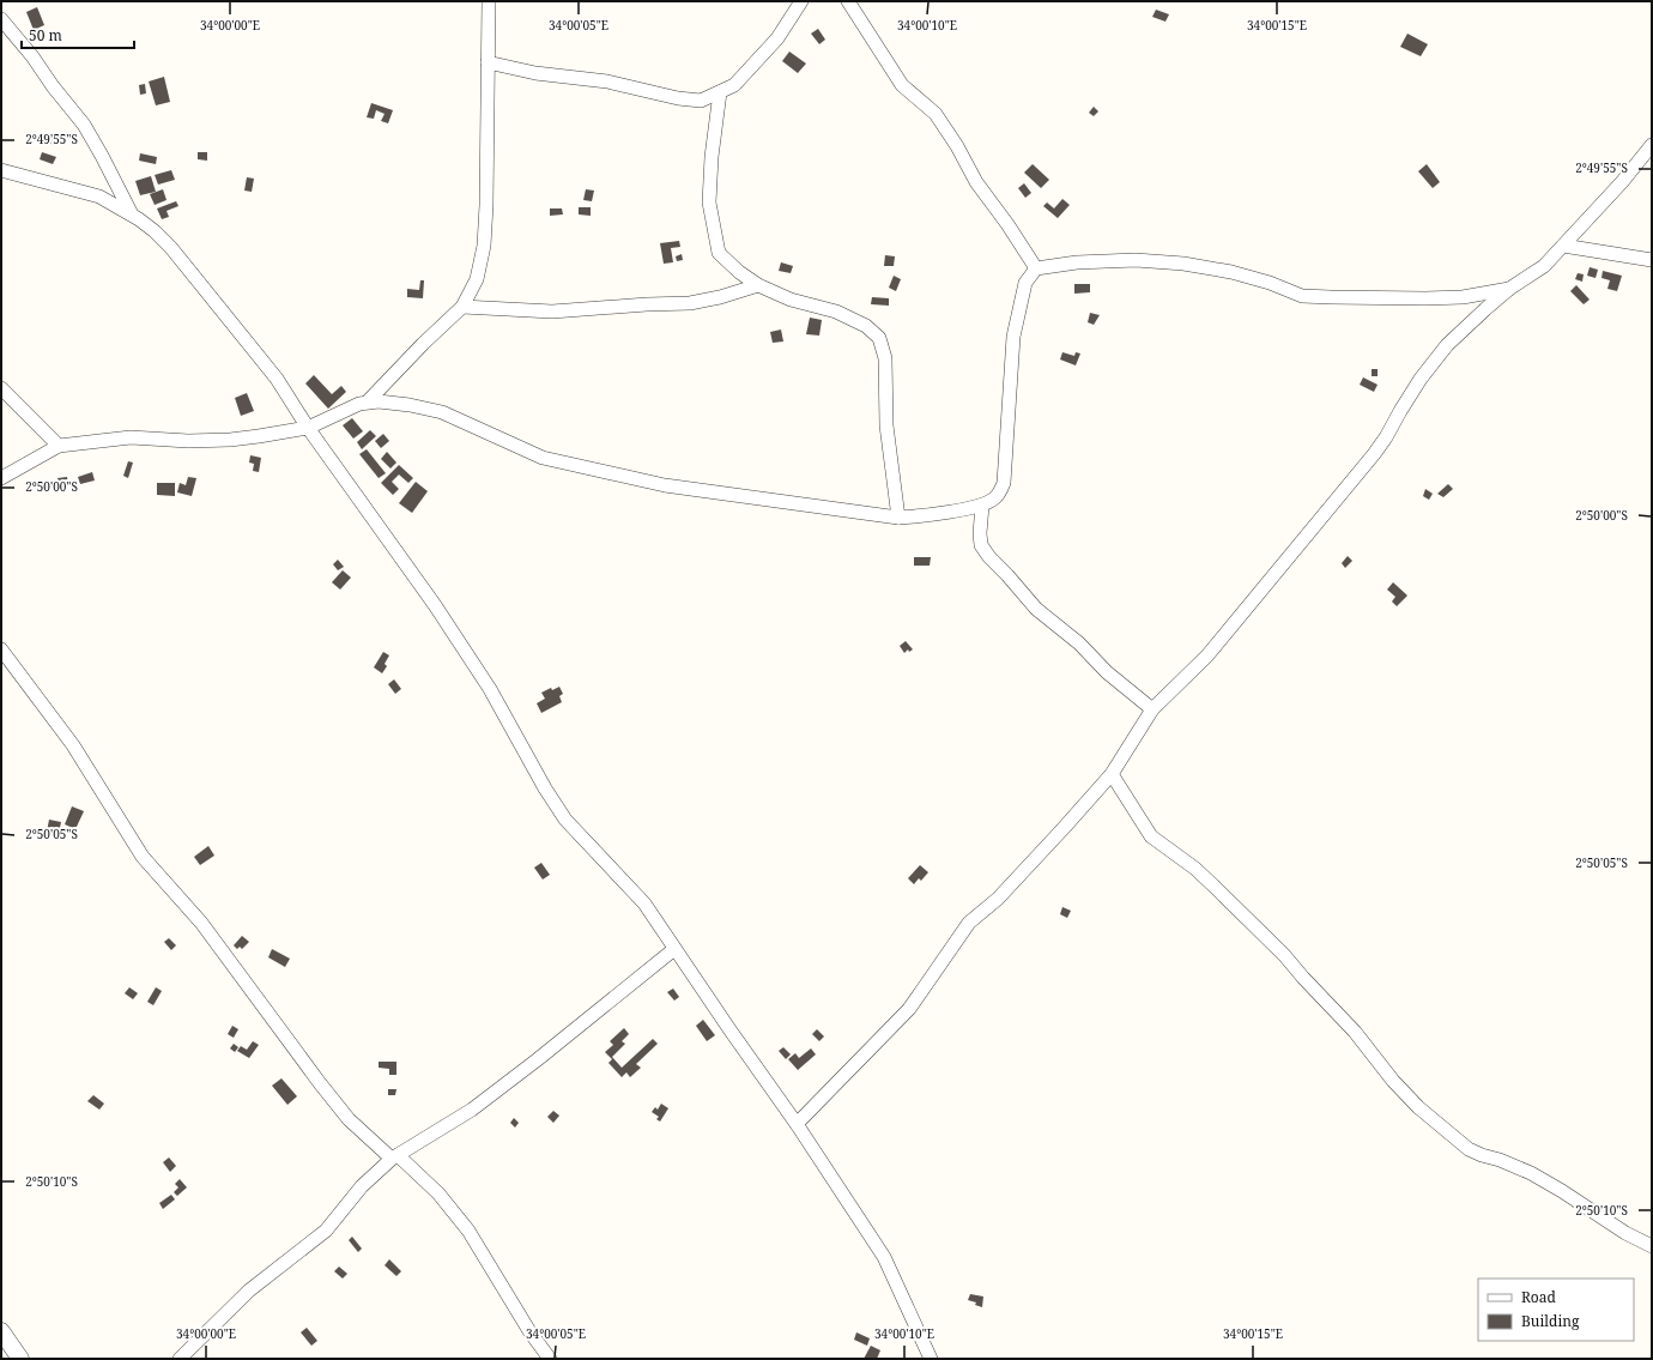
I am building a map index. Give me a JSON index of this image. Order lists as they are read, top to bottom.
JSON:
{
  "legend": ["Road", "Building"],
  "scale_bar": "50 m",
  "coordinates": [
    "34°00'00\"E",
    "34°00'05\"E",
    "34°00'10\"E",
    "34°00'15\"E",
    "2°49'55\"S",
    "2°50'00\"S",
    "2°50'05\"S",
    "2°50'10\"S"
  ]
}
